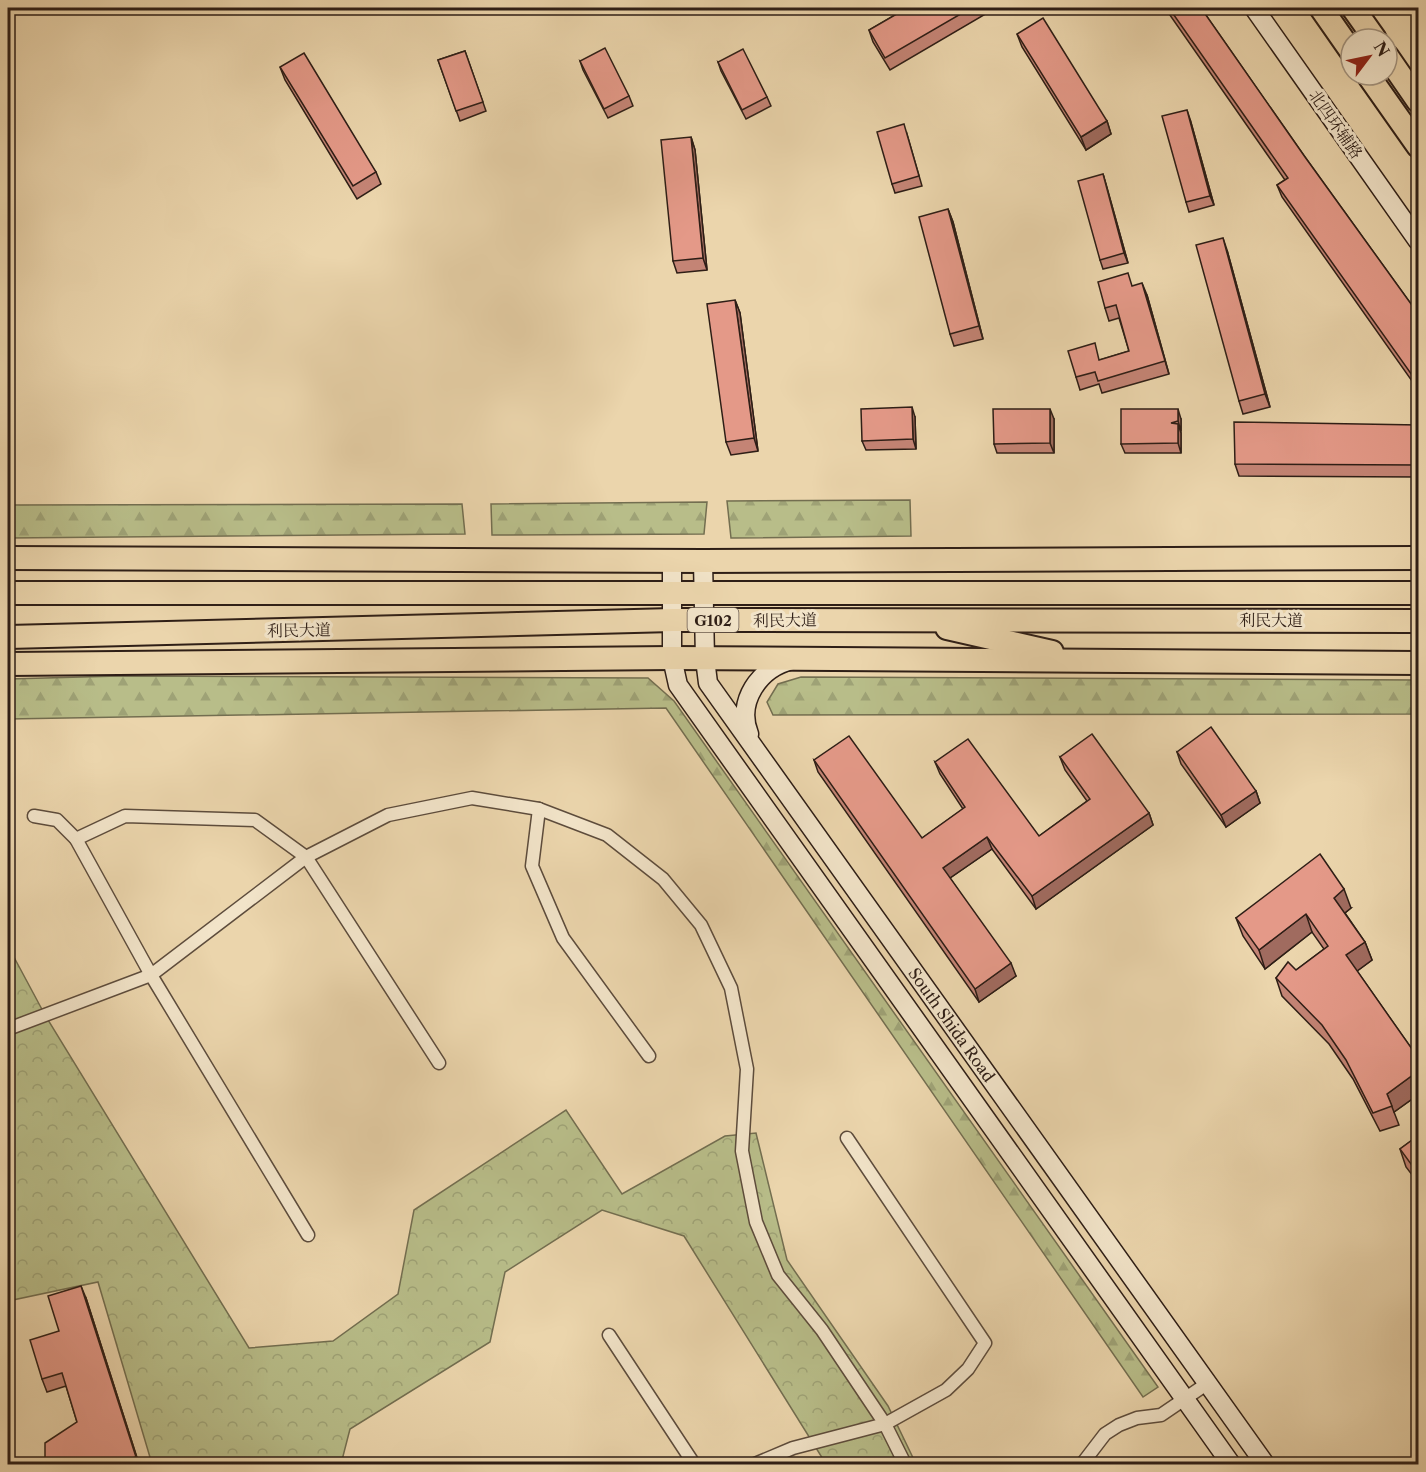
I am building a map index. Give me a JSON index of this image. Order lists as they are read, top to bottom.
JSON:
{
  "streets": {
    "highway": ["G102", "利民大道"],
    "main road": ["北四环辅路", "South Shida Road"]
  },
  "crossings": [
    ["利民大道", "South Shida Road"]
  ],
  "north": "top right"
}
